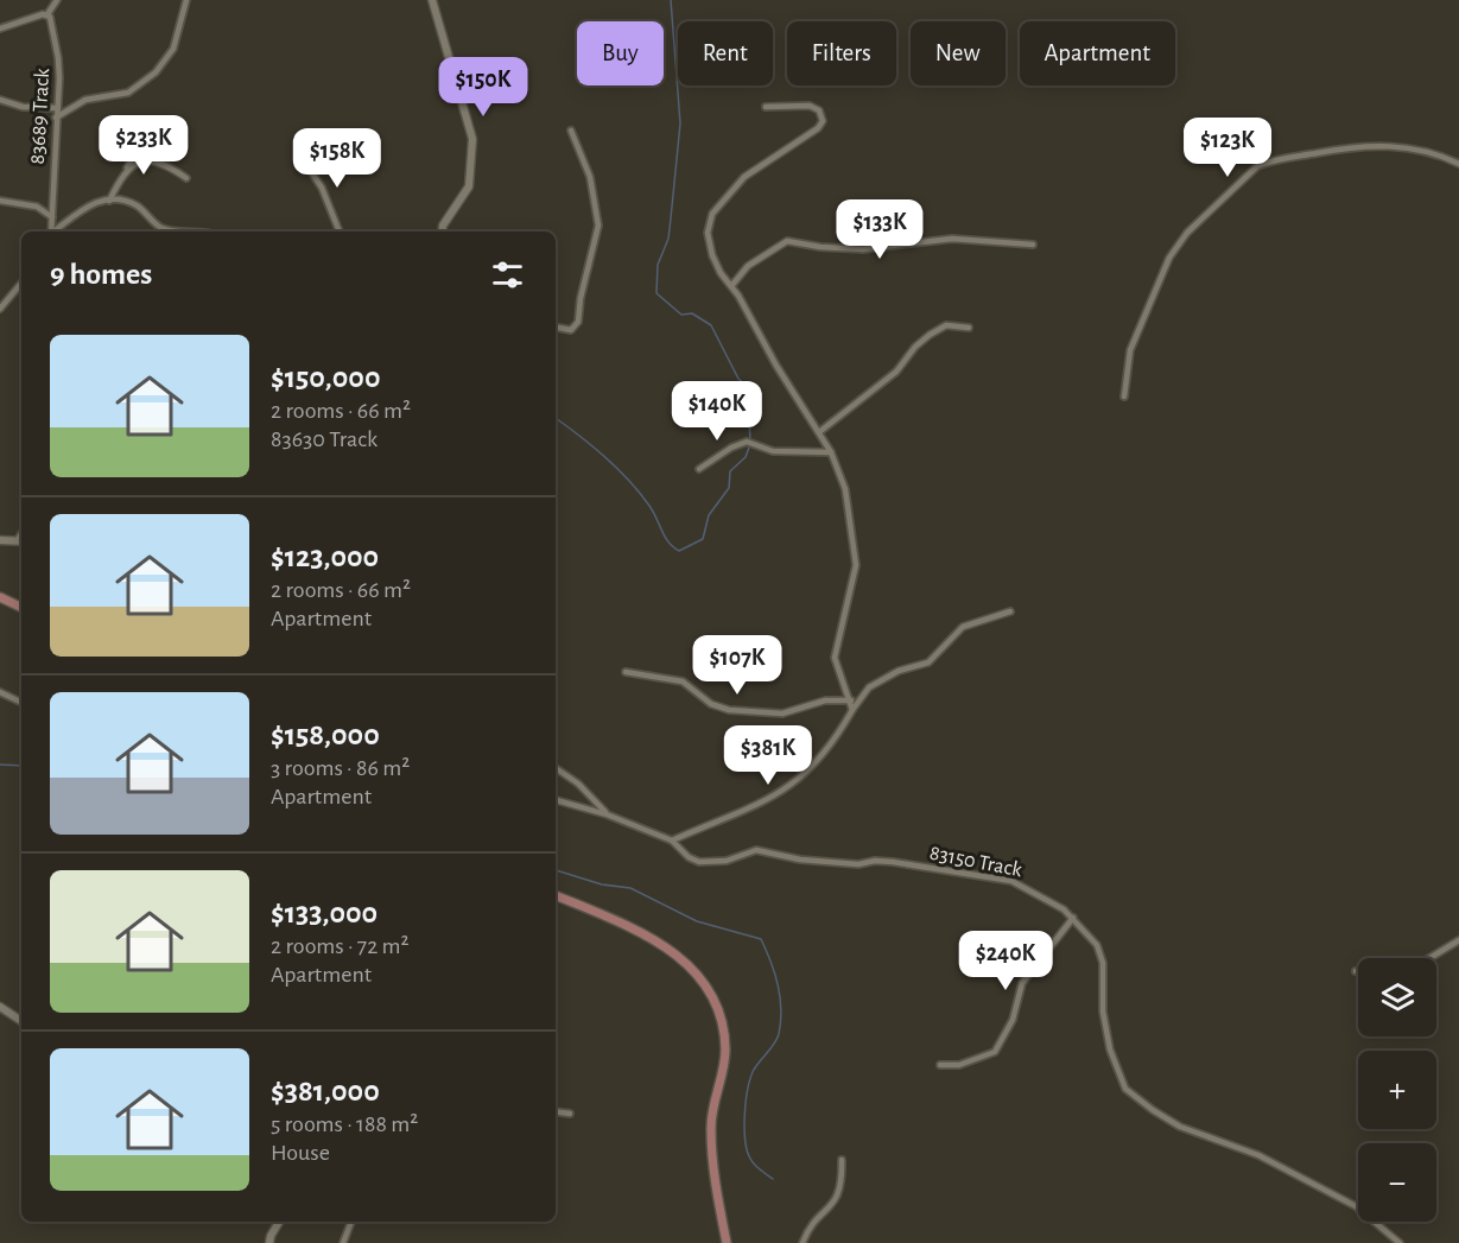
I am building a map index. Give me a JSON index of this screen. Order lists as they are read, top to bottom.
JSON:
{
  "streets": {
    "street": ["83689 Track", "83150 Track"]
  },
  "page": {
    "chip": [
      "Buy",
      "Rent",
      "Filters",
      "New",
      "Apartment"
    ],
    "price": [
      "$150K",
      "$233K",
      "$123K",
      "$158K",
      "$133K",
      "$140K",
      "$107K",
      "$381K",
      "$240K"
    ],
    "heading": "9 homes",
    "list": [
      {
        "name": "$150,000",
        "note": "2 rooms · 66 m² · 83630 Track"
      },
      {
        "name": "$123,000",
        "note": "2 rooms · 66 m² · Apartment"
      },
      {
        "name": "$158,000",
        "note": "3 rooms · 86 m² · Apartment"
      },
      {
        "name": "$133,000",
        "note": "2 rooms · 72 m² · Apartment"
      },
      {
        "name": "$381,000",
        "note": "5 rooms · 188 m² · House"
      }
    ],
    "map_buttons": ["+", "−"]
  }
}
